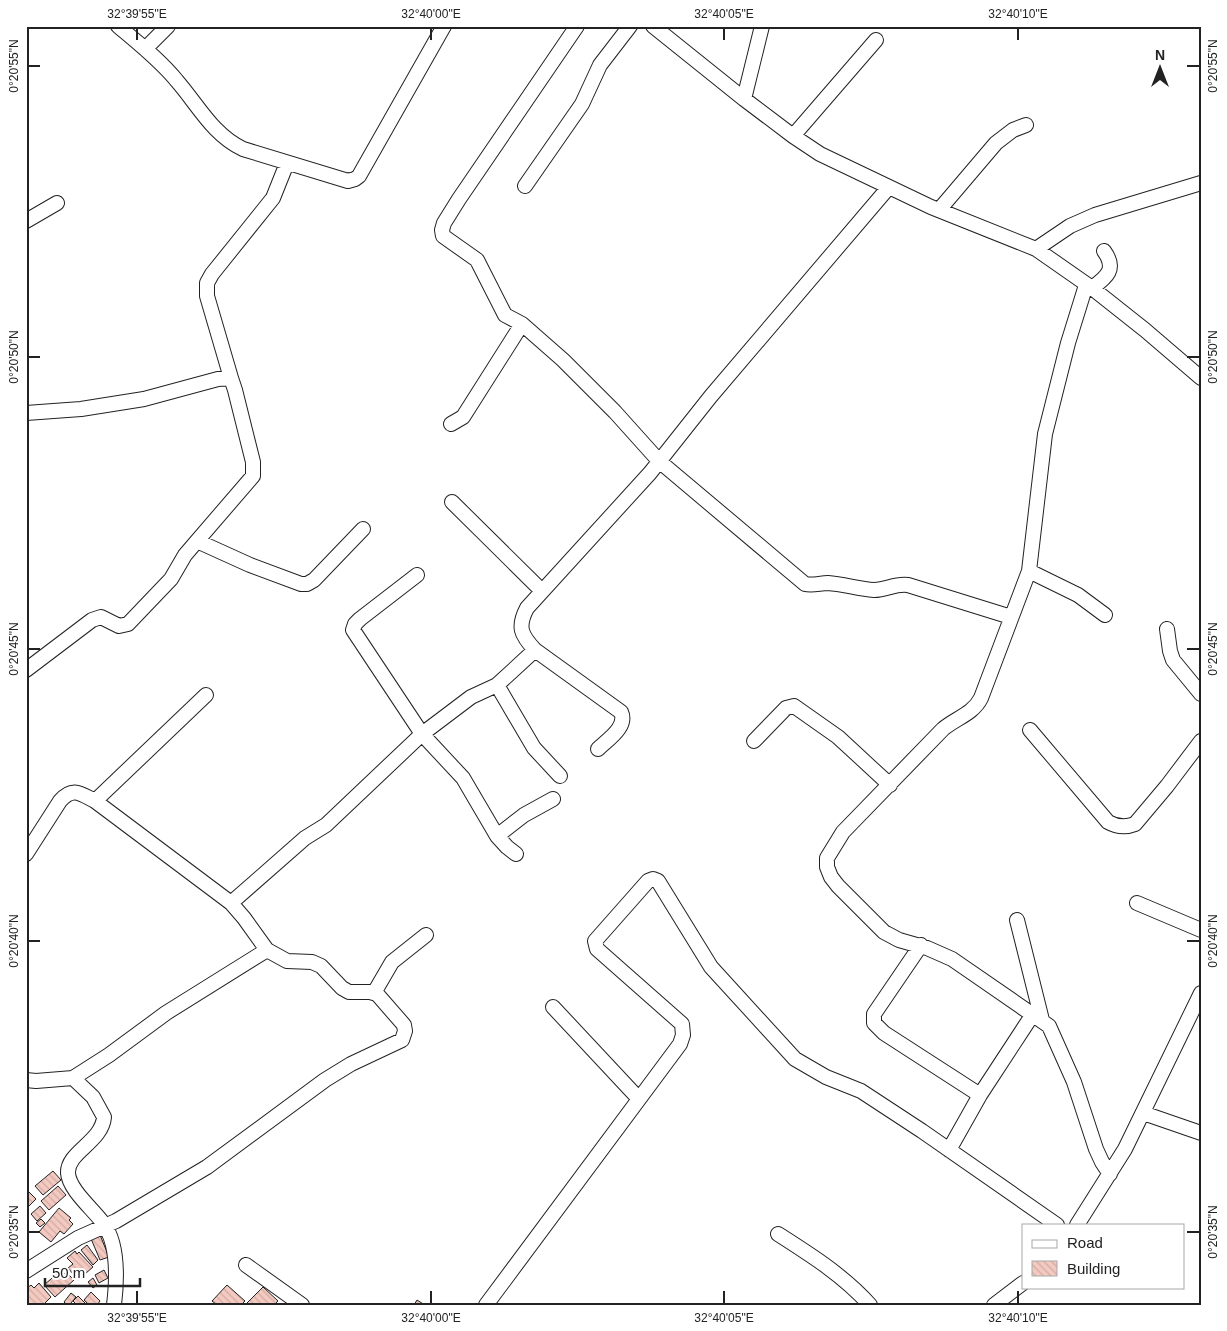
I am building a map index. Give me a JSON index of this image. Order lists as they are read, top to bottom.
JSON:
{
  "legend": ["Road", "Building"],
  "scale_bar": "50 m",
  "north": "top",
  "coordinates": [
    "32°39'55\"E",
    "32°40'00\"E",
    "32°40'05\"E",
    "32°40'10\"E",
    "0°20'55\"N",
    "0°20'50\"N",
    "0°20'45\"N",
    "0°20'40\"N",
    "0°20'35\"N"
  ]
}
